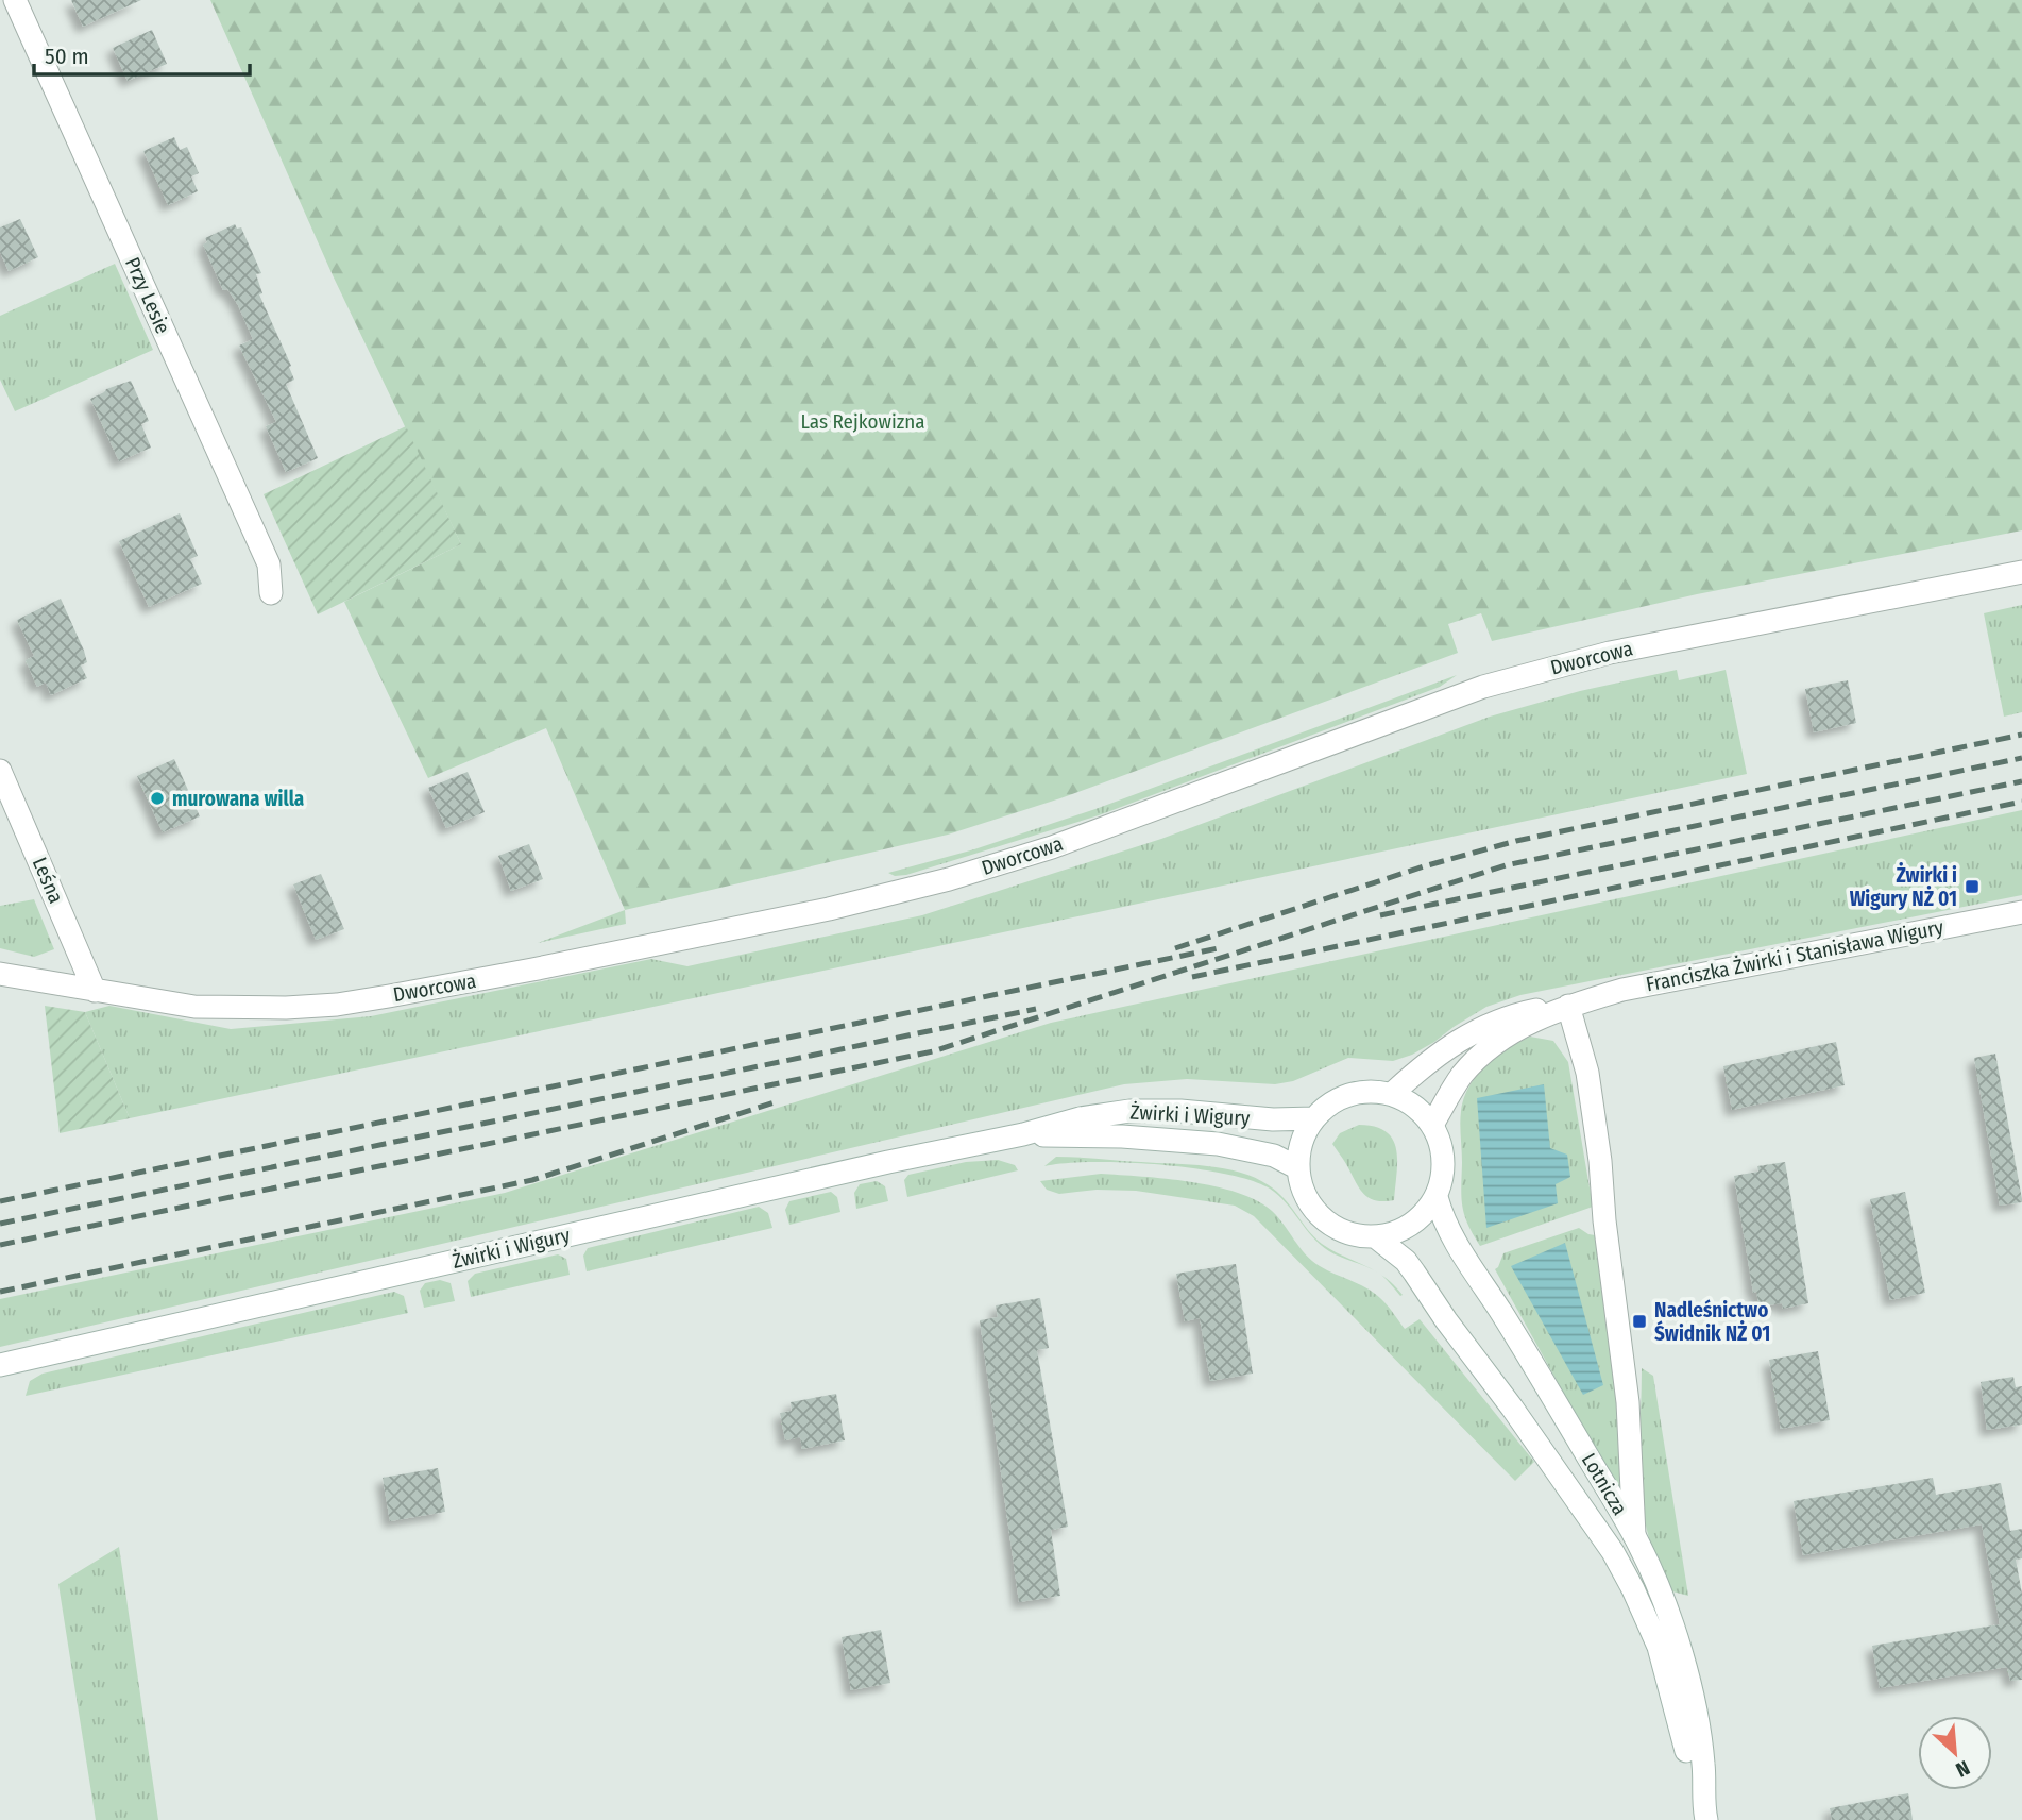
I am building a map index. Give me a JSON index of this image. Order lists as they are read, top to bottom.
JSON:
{
  "streets": {
    "street": [
      "Przy Lesie",
      "Dworcowa",
      "Leśna",
      "Franciszka Żwirki i Stanisława Wigury",
      "Żwirki i Wigury",
      "Lotnicza"
    ]
  },
  "crossings": [
    ["Dworcowa", "Leśna"],
    ["Żwirki i Wigury", "Lotnicza"]
  ],
  "parks": ["Las Rejkowizna"],
  "places": {
    "other": ["murowana willa"],
    "transit": ["Żwirki i Wigury NŻ 01", "Nadleśnictwo Świdnik NŻ 01"]
  },
  "scale_bar": "50 m",
  "north": "bottom right"
}
